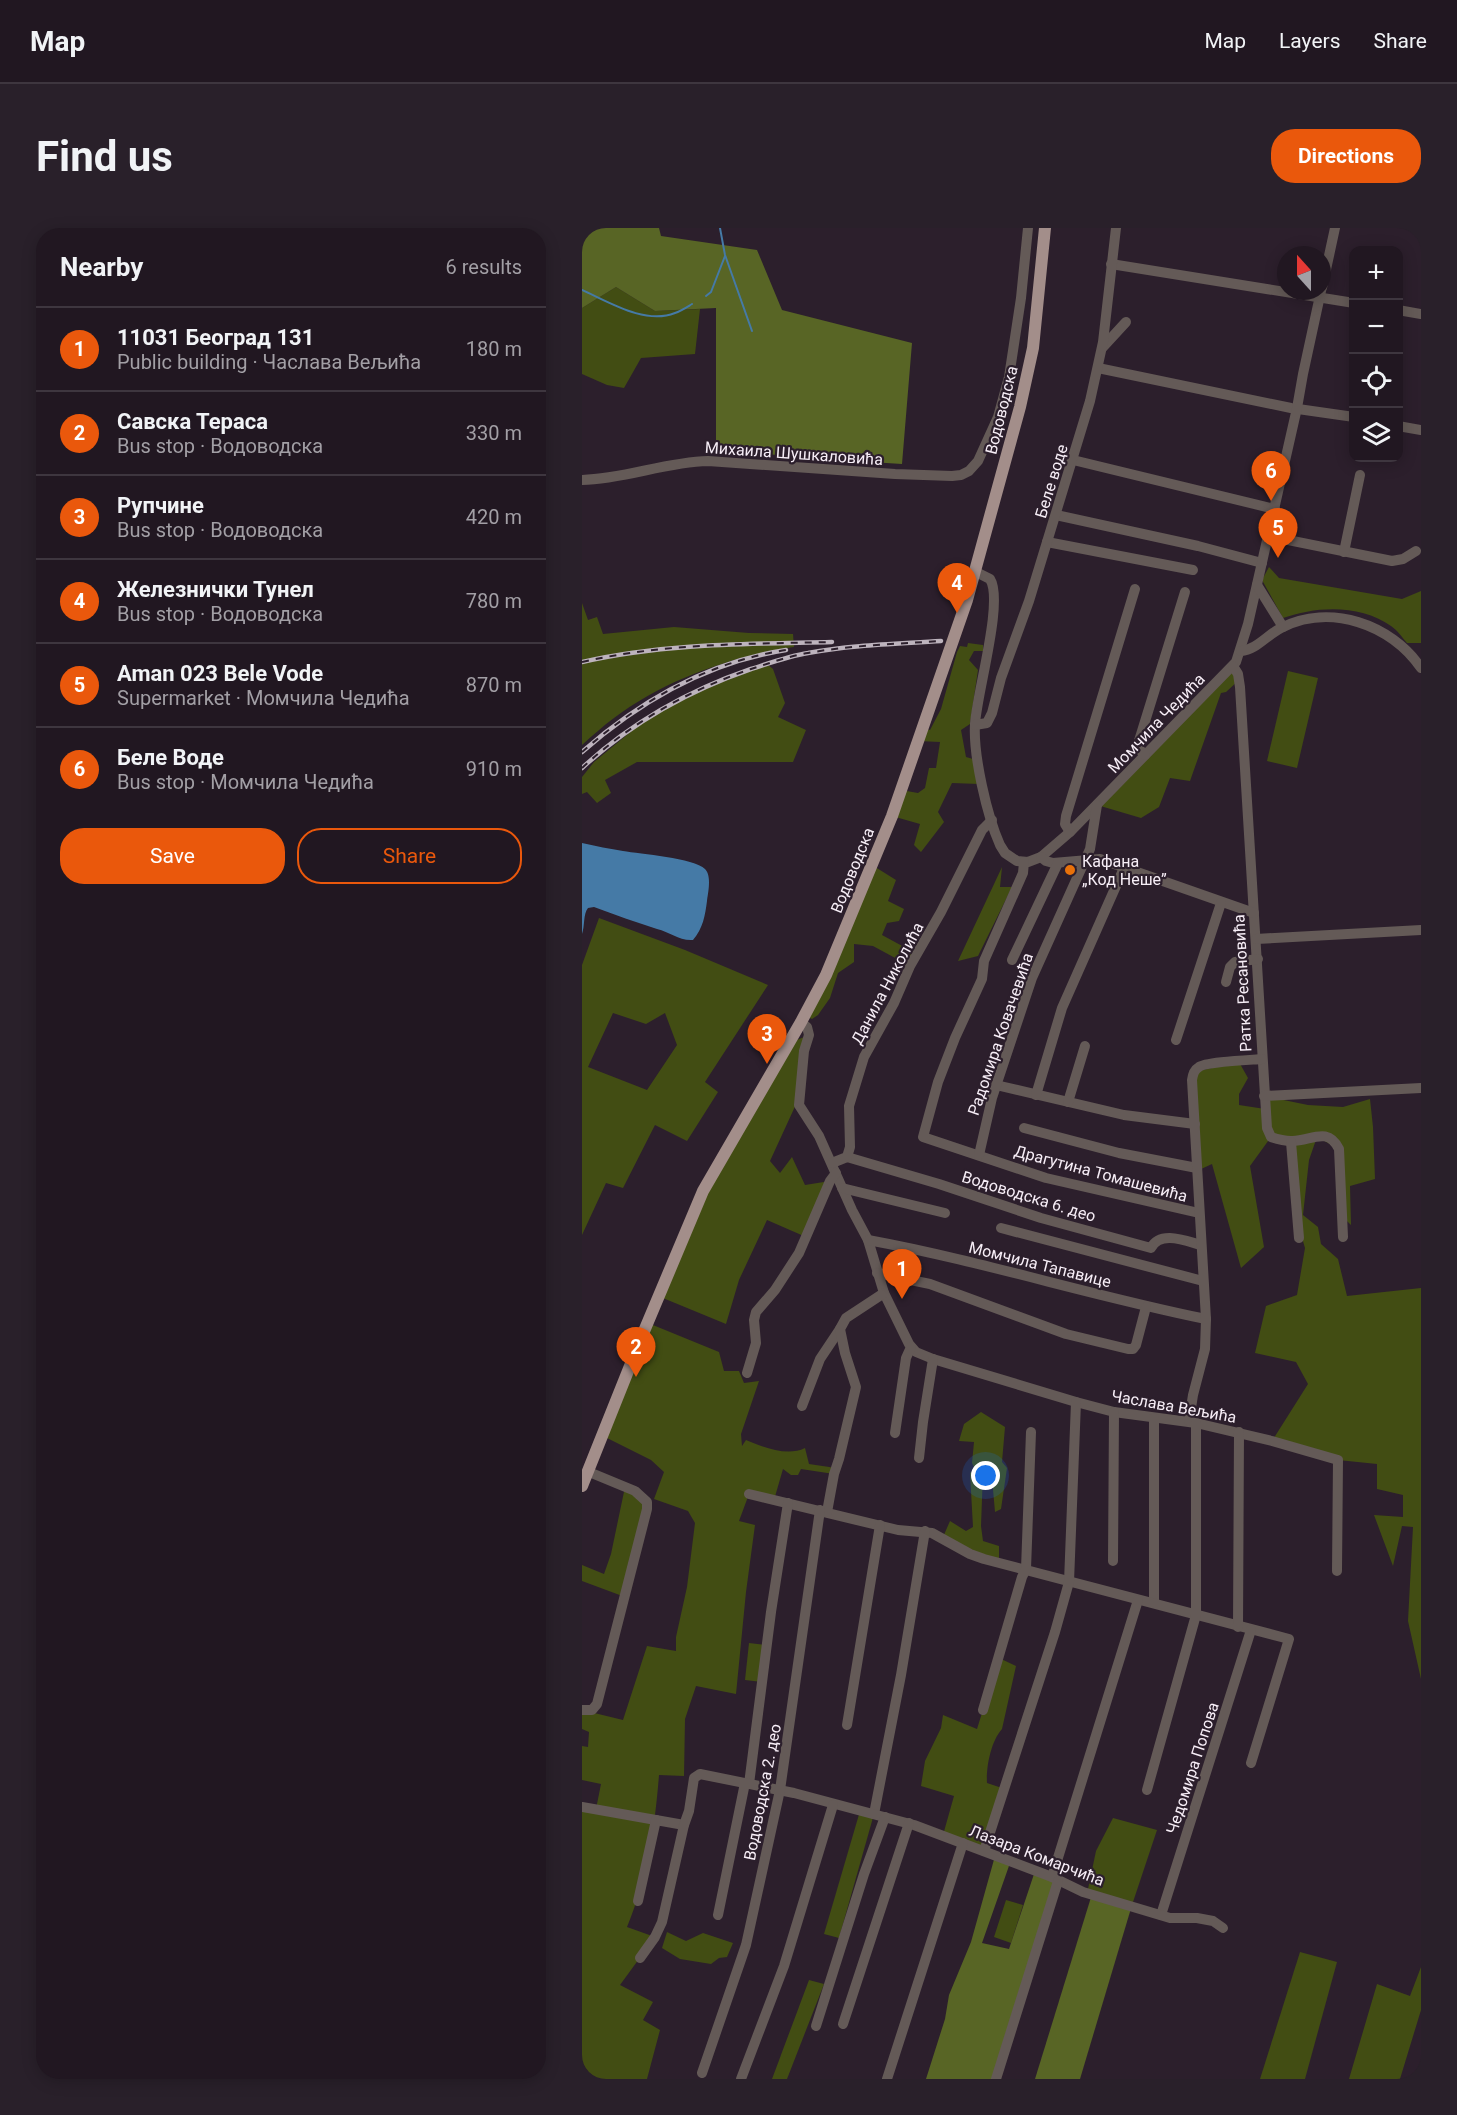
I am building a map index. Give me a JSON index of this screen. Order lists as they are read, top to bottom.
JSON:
{
  "streets": {
    "main road": ["Водоводска"],
    "street": [
      "Михаила Шушкаловића",
      "Беле воде",
      "Момчила Чедића",
      "Данила Николића",
      "Ратка Ресановића",
      "Радомира Ковачевића",
      "Драгутина Томашевића",
      "Водоводска 6. део",
      "Момчила Тапавице",
      "Часлава Вељића",
      "Чедомира Попова",
      "Водоводска 2. део",
      "Лазара Комарчића"
    ]
  },
  "crossings": [
    ["Водоводска", "Михаила Шушкаловића"],
    ["Момчила Чедића", "Ратка Ресановића"],
    ["Момчила Чедића", "Радомира Ковачевића"],
    ["Момчила Чедића", "Драгутина Томашевића"],
    ["Данила Николића", "Водоводска 6. део"],
    ["Ратка Ресановића", "Драгутина Томашевића"],
    ["Ратка Ресановића", "Момчила Тапавице"],
    ["Ратка Ресановића", "Часлава Вељића"],
    ["Радомира Ковачевића", "Драгутина Томашевића"],
    ["Чедомира Попова", "Лазара Комарчића"],
    ["Водоводска 2. део", "Лазара Комарчића"]
  ],
  "places": ["Кафана „Код Неше”"],
  "north": "top",
  "page": {
    "header": "Map",
    "nav": ["Map", "Layers", "Share"],
    "buttons": [
      "Directions",
      ["Save", "Share"]
    ],
    "title": "Find us",
    "heading": ["Nearby", "6 results"],
    "map_buttons": ["+", "−"],
    "list": [
      {
        "mark": "1",
        "name": "11031 Београд 131",
        "note": "Public building · Часлава Вељића",
        "value": "180 m"
      },
      {
        "mark": "2",
        "name": "Савска Тераса",
        "note": "Bus stop · Водоводска",
        "value": "330 m"
      },
      {
        "mark": "3",
        "name": "Рупчине",
        "note": "Bus stop · Водоводска",
        "value": "420 m"
      },
      {
        "mark": "4",
        "name": "Железнички Тунел",
        "note": "Bus stop · Водоводска",
        "value": "780 m"
      },
      {
        "mark": "5",
        "name": "Aman 023 Bele Vode",
        "note": "Supermarket · Момчила Чедића",
        "value": "870 m"
      },
      {
        "mark": "6",
        "name": "Беле Воде",
        "note": "Bus stop · Момчила Чедића",
        "value": "910 m"
      }
    ],
    "pins": [
      "6",
      "5",
      "4",
      "3",
      "1",
      "2"
    ]
  }
}
